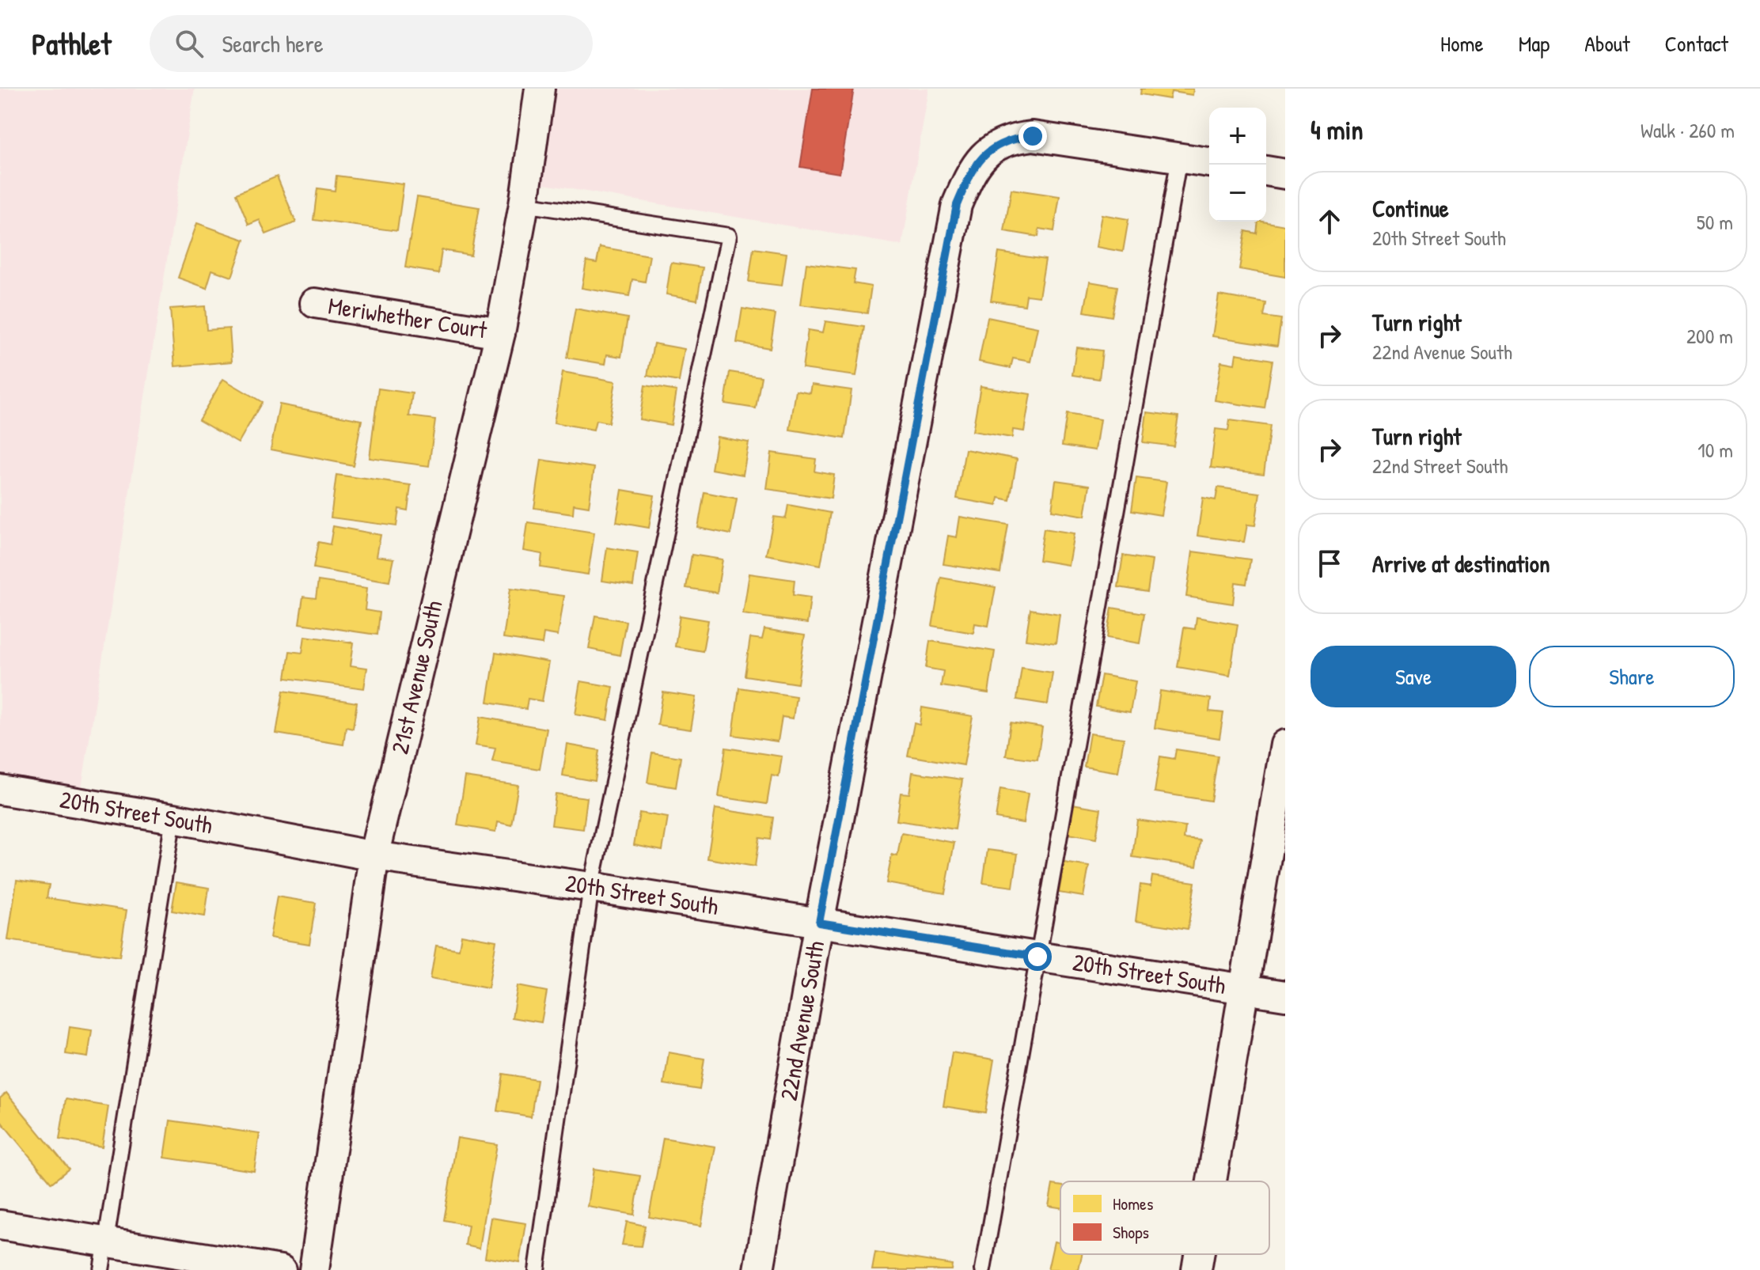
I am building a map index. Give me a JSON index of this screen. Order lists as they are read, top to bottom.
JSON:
{
  "streets": {
    "street": [
      "Meriwhether Court",
      "21st Avenue South",
      "20th Street South",
      "22nd Avenue South"
    ]
  },
  "crossings": [
    ["Meriwhether Court", "21st Avenue South"],
    ["21st Avenue South", "20th Street South"],
    ["20th Street South", "22nd Avenue South"]
  ],
  "legend": ["Homes", "Shops"],
  "page": {
    "header": "Pathlet",
    "search": "Search here",
    "nav": [
      "Home",
      "Map",
      "About",
      "Contact"
    ],
    "heading": ["4 min", "Walk · 260 m"],
    "map_buttons": ["+", "−"],
    "list": [
      ["Continue", "20th Street South", "50 m"],
      ["Turn right", "22nd Avenue South", "200 m"],
      ["Turn right", "22nd Street South", "10 m"],
      "Arrive at destination"
    ],
    "buttons": ["Save", "Share"]
  }
}
